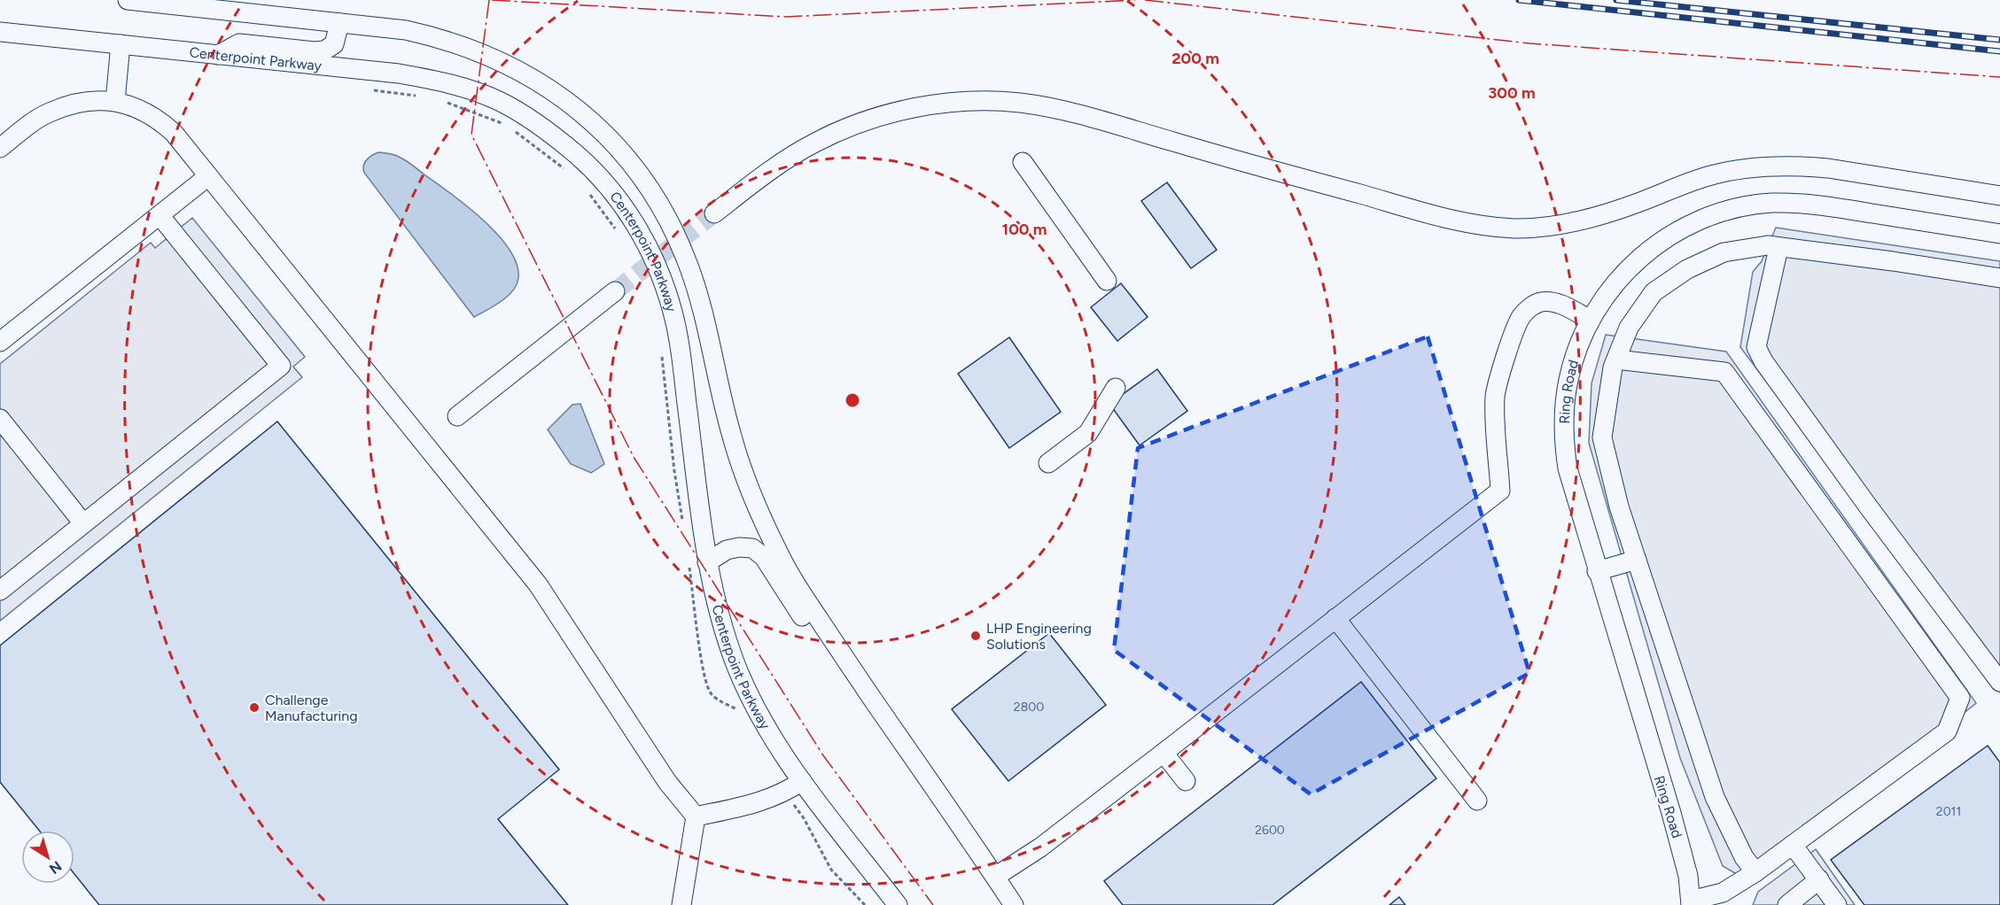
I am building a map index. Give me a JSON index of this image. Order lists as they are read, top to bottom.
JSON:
{
  "streets": {
    "street": ["Centerpoint Parkway", "Ring Road"]
  },
  "places": ["LHP Engineering Solutions", "Challenge Manufacturing"],
  "house_numbers": ["2800", "2011", "2600"],
  "north": "bottom right",
  "rings": ["200 m", "300 m", "100 m"]
}
